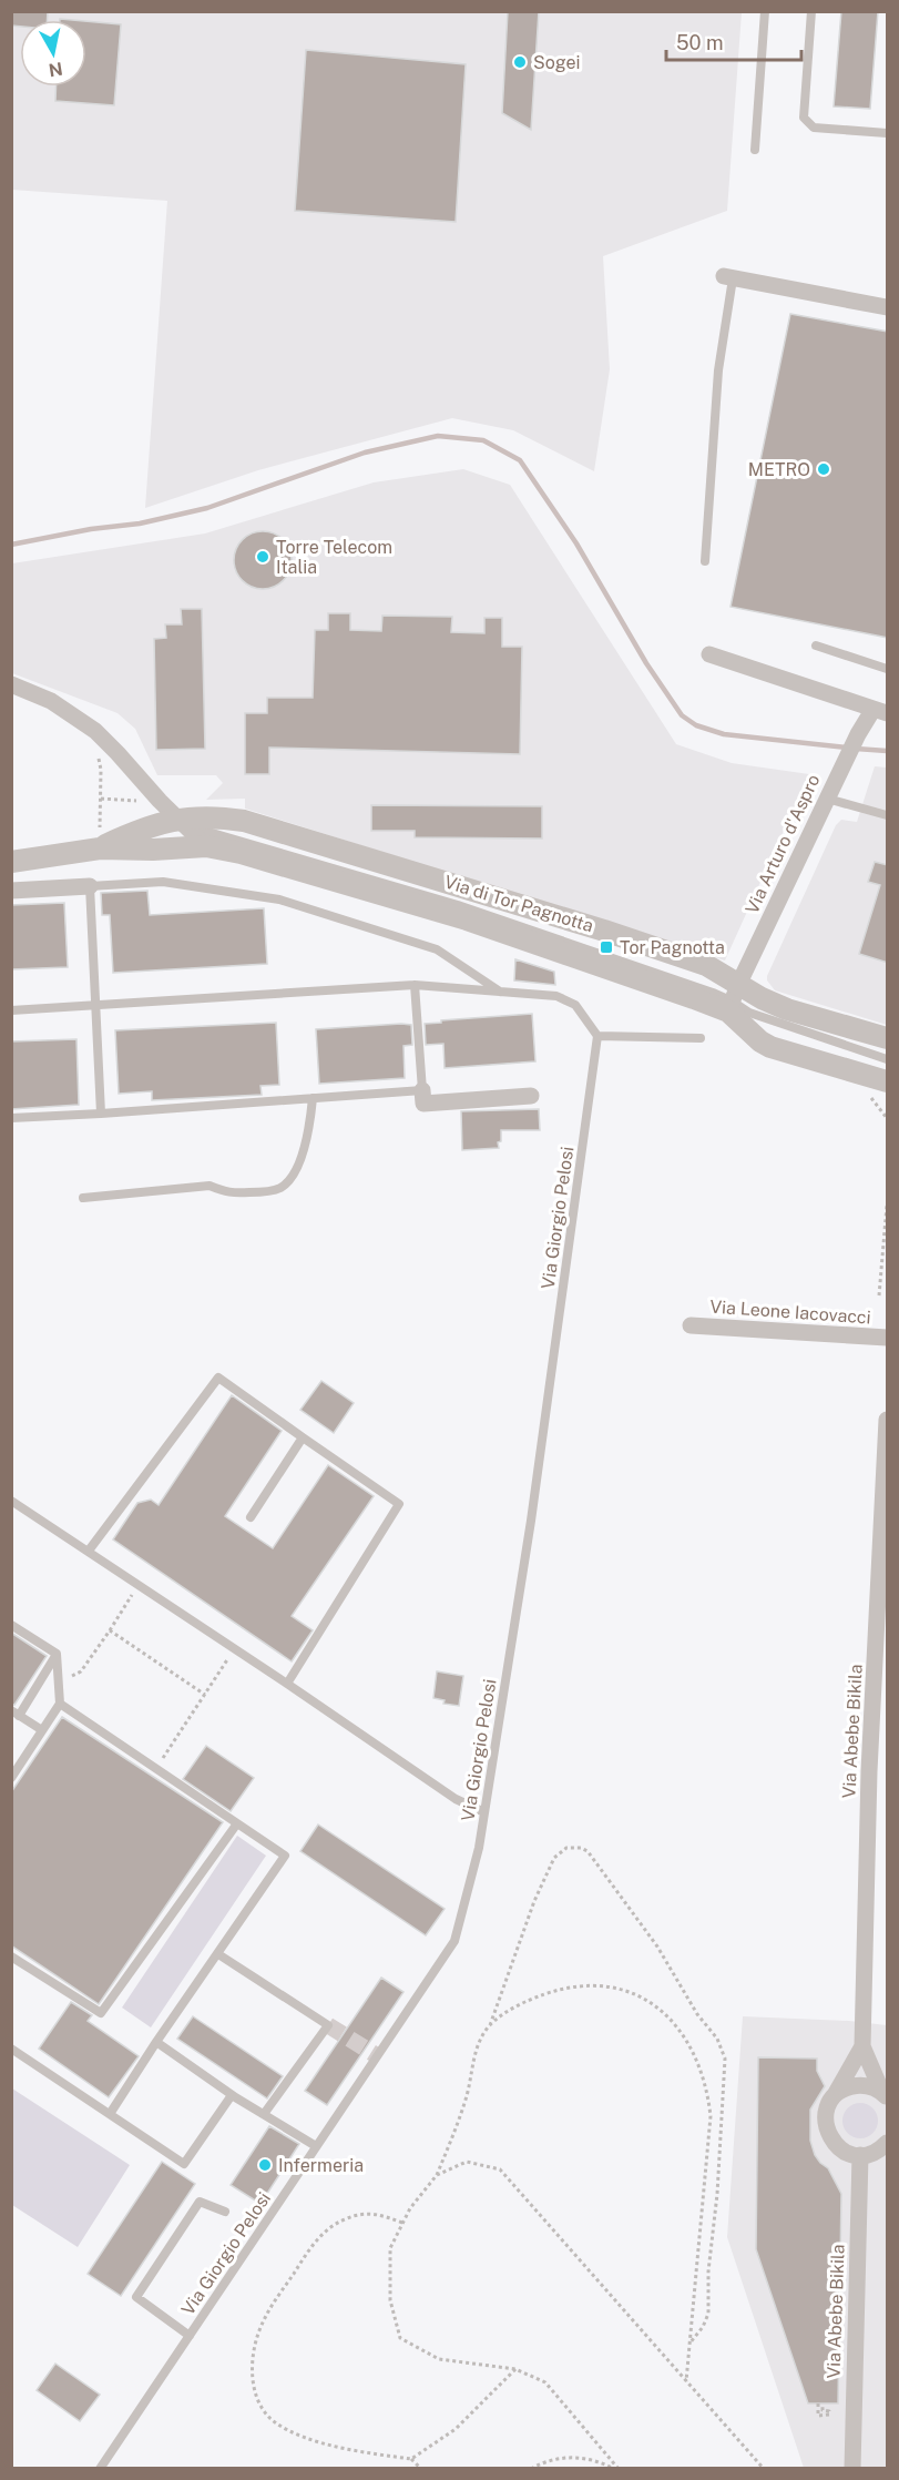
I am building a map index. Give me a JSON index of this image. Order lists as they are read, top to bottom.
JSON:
{
  "streets": {
    "street": [
      "Via Arturo d'Aspro",
      "Via di Tor Pagnotta",
      "Via Leone Iacovacci",
      "Via Abebe Bikila"
    ],
    "lane": ["Via Giorgio Pelosi"]
  },
  "crossings": [
    ["Via Arturo d'Aspro", "Via di Tor Pagnotta"]
  ],
  "places": {
    "other": [
      "Sogei",
      "METRO",
      "Torre Telecom Italia",
      "Infermeria"
    ],
    "transit": ["Tor Pagnotta"]
  },
  "scale_bar": "50 m",
  "north": "bottom"
}
